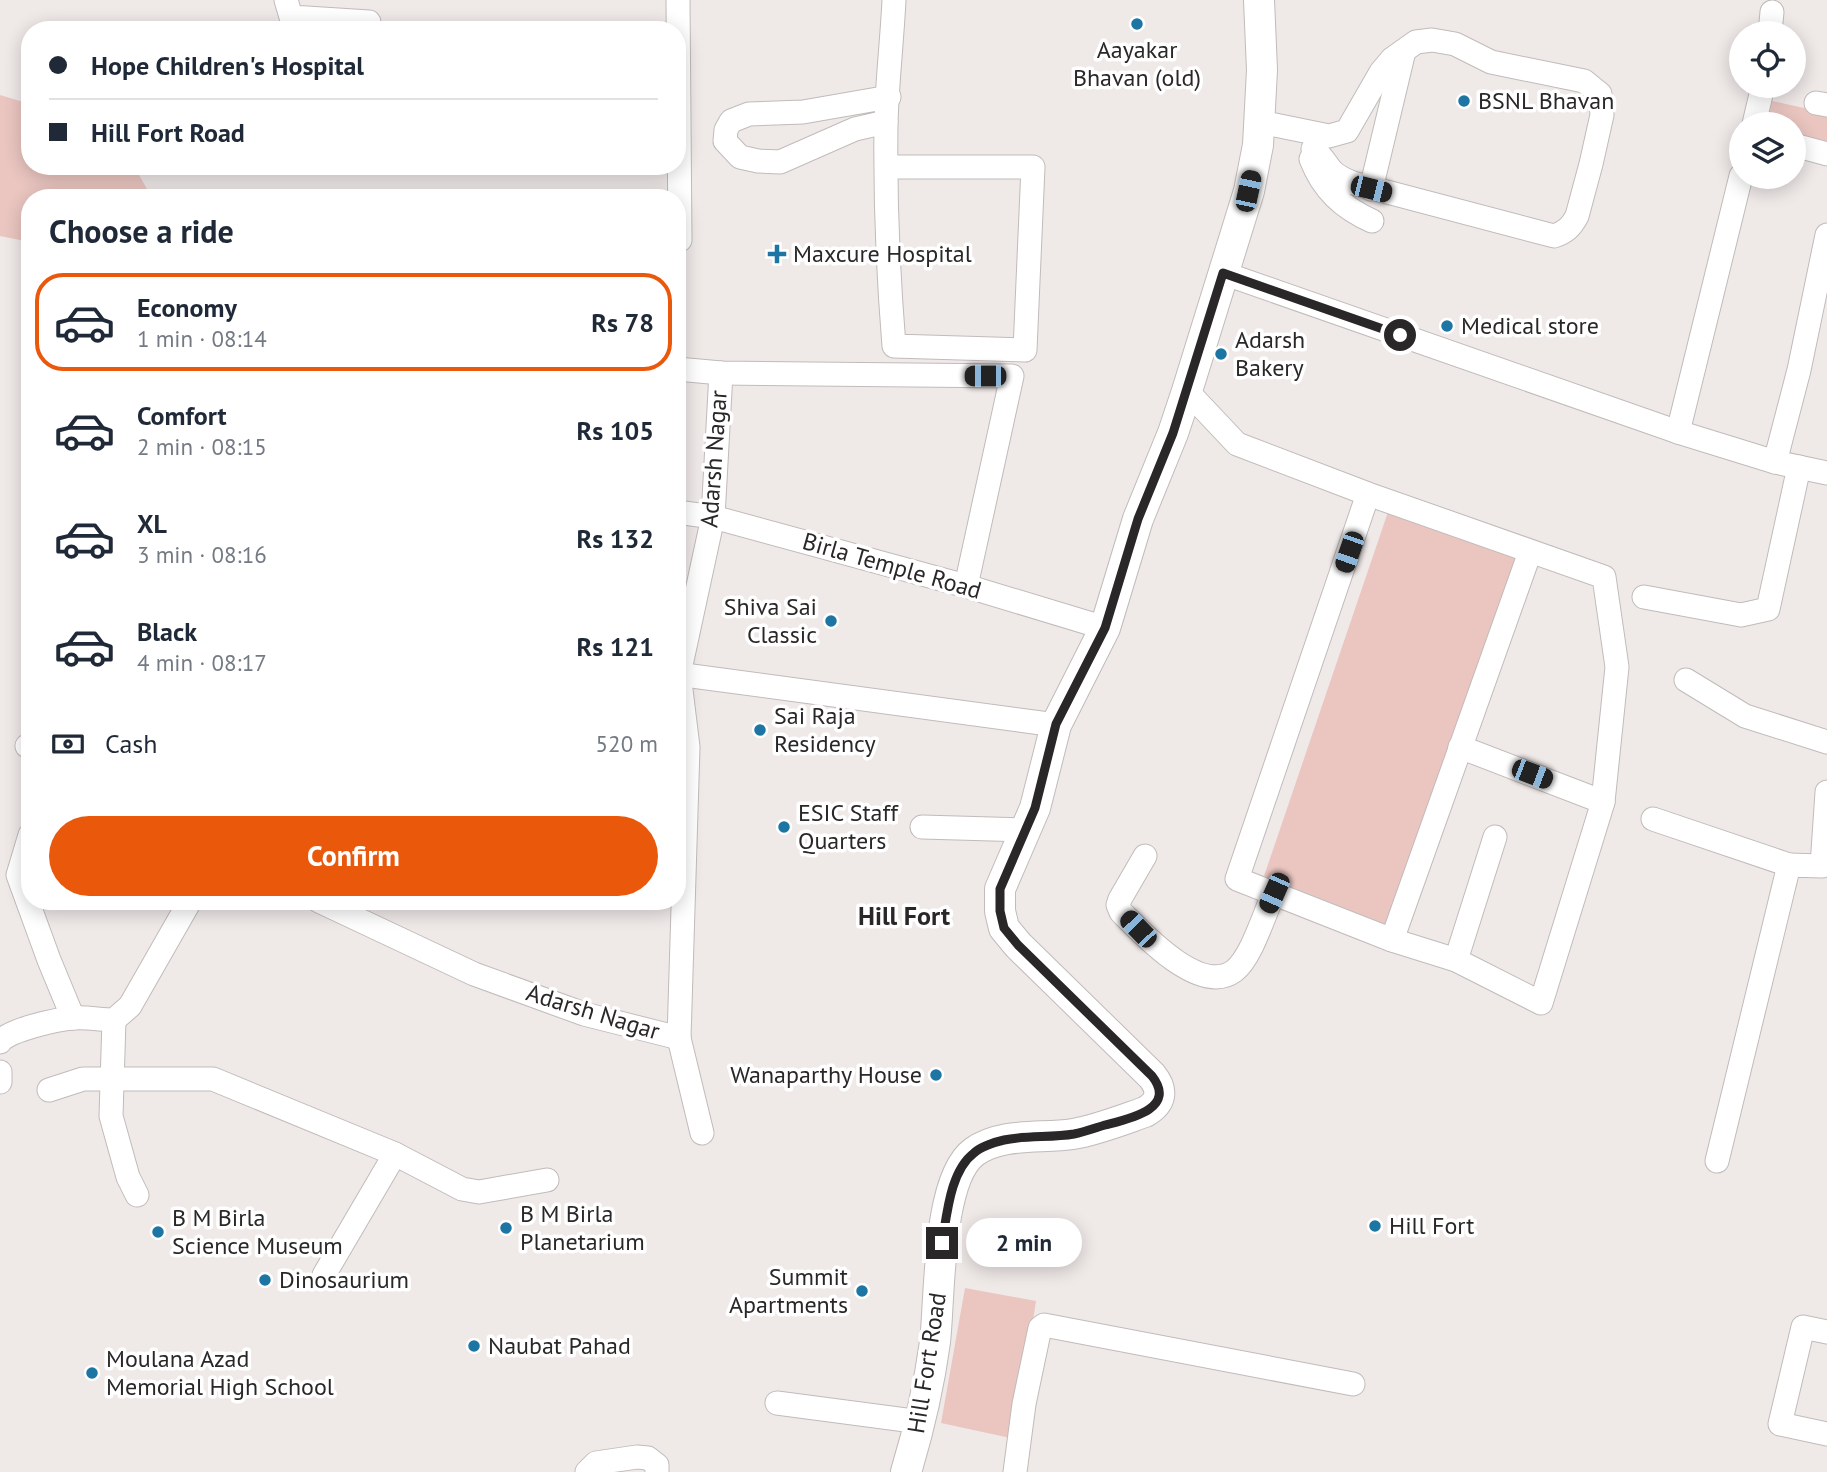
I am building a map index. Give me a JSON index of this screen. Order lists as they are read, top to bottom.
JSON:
{
  "streets": {
    "main road": ["Hill Fort Road"],
    "street": ["Adarsh Nagar", "Birla Temple Road"]
  },
  "crossings": [
    ["Adarsh Nagar", "Birla Temple Road"],
    ["Birla Temple Road", "Hill Fort Road"]
  ],
  "districts": ["Hill Fort"],
  "places": {
    "other": [
      "Aayakar Bhavan (old)",
      "BSNL Bhavan",
      "Medical store",
      "Adarsh Bakery",
      "Shiva Sai Classic",
      "Sai Raja Residency",
      "ESIC Staff Quarters",
      "Wanaparthy House",
      "Hill Fort",
      "B M Birla Planetarium",
      "B M Birla Science Museum",
      "Dinosaurium",
      "Summit Apartments",
      "Naubat Pahad",
      "Moulana Azad Memorial High School"
    ],
    "health": ["Maxcure Hospital"]
  },
  "page": {
    "banner": ["Hope Children's Hospital", "Hill Fort Road"],
    "heading": "Choose a ride",
    "list": [
      {
        "name": "Economy",
        "note": "1 min · 08:14",
        "value": "Rs 78"
      },
      {
        "name": "Comfort",
        "note": "2 min · 08:15",
        "value": "Rs 105"
      },
      {
        "name": "XL",
        "note": "3 min · 08:16",
        "value": "Rs 132"
      },
      {
        "name": "Black",
        "note": "4 min · 08:17",
        "value": "Rs 121"
      }
    ],
    "pay": ["Cash", "520 m"],
    "buttons": "Confirm",
    "bubble": "2 min"
  }
}
